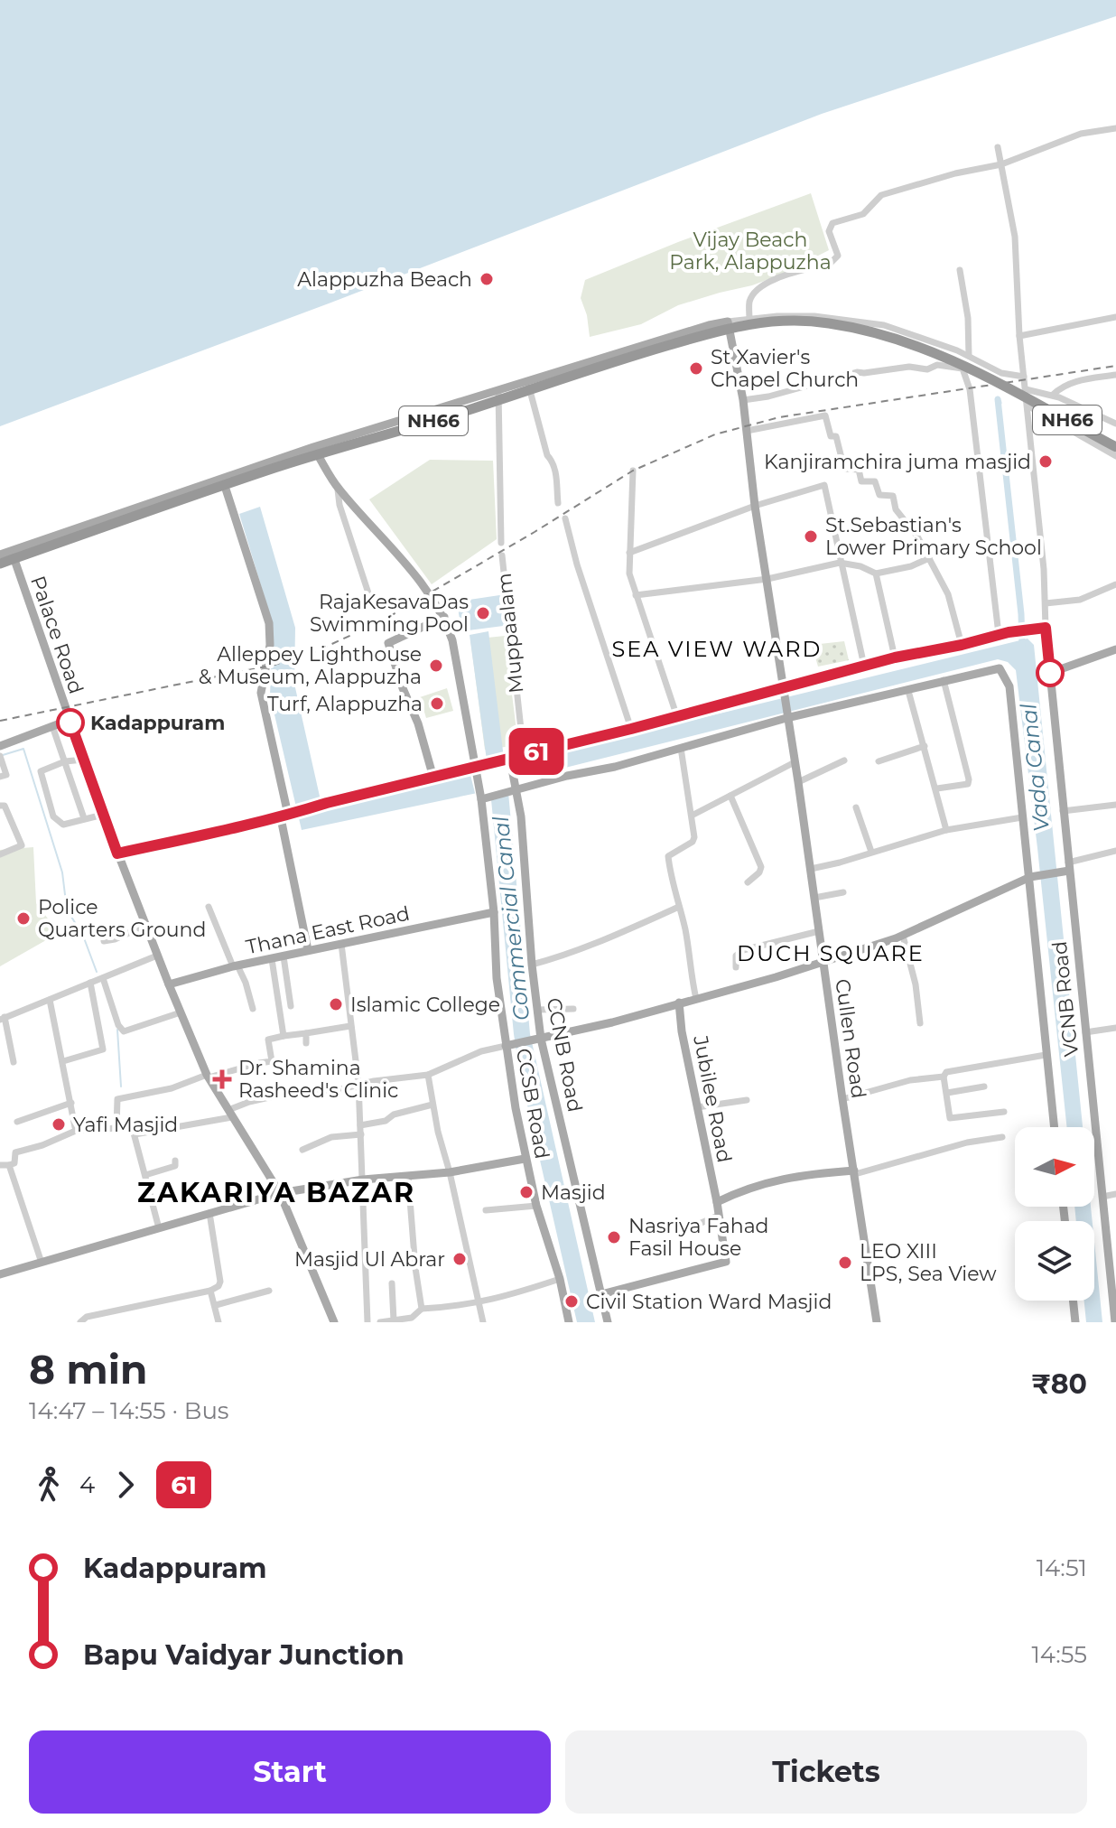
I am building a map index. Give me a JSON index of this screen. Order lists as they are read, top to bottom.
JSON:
{
  "streets": {
    "highway": ["NH66"],
    "main road": [
      "Palace Road",
      "Thana East Road",
      "VCNB Road",
      "Cullen Road",
      "CCNB Road",
      "Jubilee Road",
      "CCSB Road"
    ],
    "street": ["Muppaalam"]
  },
  "crossings": [
    ["Palace Road", "Thana East Road"],
    ["Thana East Road", "CCSB Road"],
    ["CCNB Road", "Jubilee Road"]
  ],
  "districts": ["SEA VIEW WARD", "DUCH SQUARE", "ZAKARIYA BAZAR"],
  "water": ["Vada Canal", "Commercial Canal"],
  "parks": ["Vijay Beach Park, Alappuzha"],
  "places": {
    "other": [
      "Alappuzha Beach",
      "St Xavier's Chapel Church",
      "Kanjiramchira juma masjid",
      "St.Sebastian's Lower Primary School",
      "RajaKesavaDas Swimming Pool",
      "Alleppey Lighthouse & Museum, Alappuzha",
      "Turf, Alappuzha",
      "Kadappuram",
      "Police Quarters Ground",
      "Islamic College",
      "Yafi Masjid",
      "Masjid",
      "Nasriya Fahad Fasil House",
      "Masjid Ul Abrar",
      "LEO XIII LPS, Sea View",
      "Civil Station Ward Masjid"
    ],
    "health": ["Dr. Shamina Rasheed's Clinic"]
  },
  "lines": ["bus line 61"],
  "north": "right",
  "page": {
    "on_map": "61",
    "heading": ["8 min", "14:47 – 14:55 · Bus", "₹80"],
    "legs": ["4", "61"],
    "list": [
      {
        "name": "Kadappuram",
        "value": "14:51"
      },
      {
        "name": "Bapu Vaidyar Junction",
        "value": "14:55"
      }
    ],
    "buttons": ["Start", "Tickets"]
  }
}
